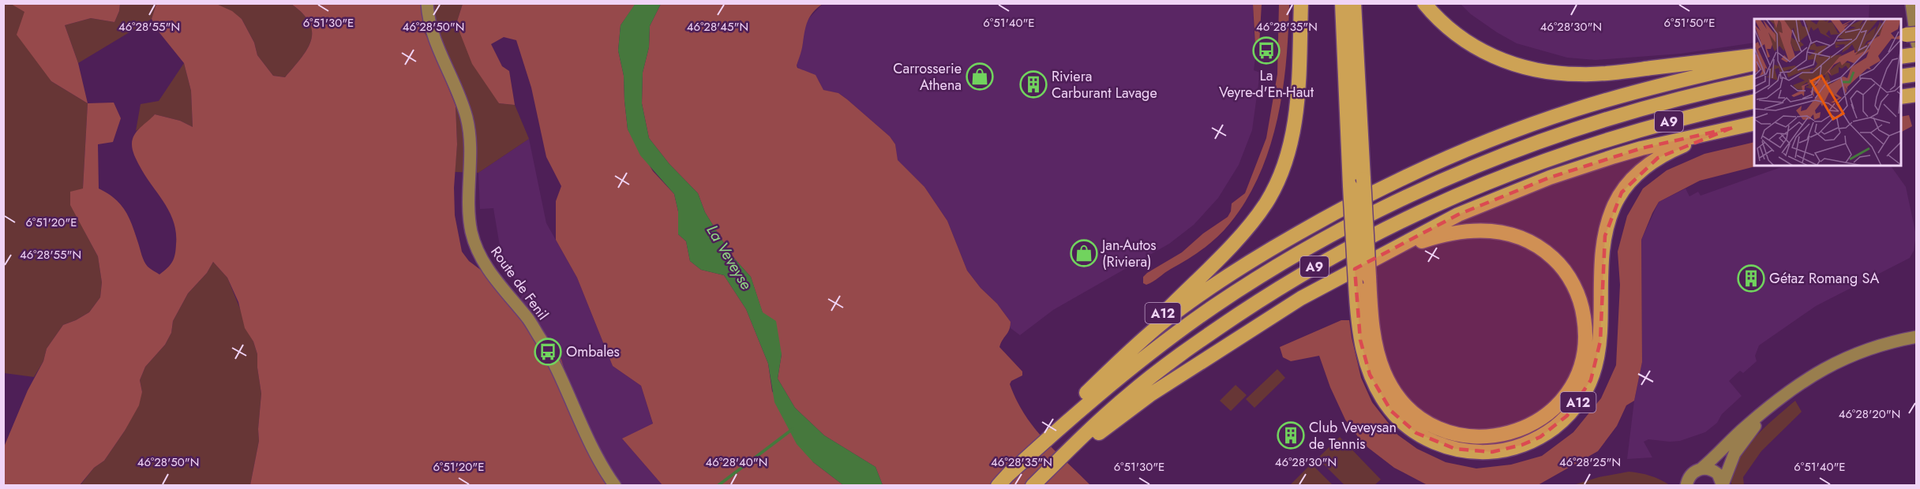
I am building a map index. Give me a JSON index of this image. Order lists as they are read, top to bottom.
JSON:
{
  "streets": {
    "highway": ["A9", "A12"],
    "street": ["Route de Fenil"]
  },
  "crossings": [
    ["A9", "A12"]
  ],
  "water": ["La Veveyse"],
  "places": {
    "bus stop": ["La Veyre-d'En-Haut", "Ombales"],
    "shop": ["Carrosserie Athena", "Jan-Autos (Riviera)"],
    "building": ["Riviera Carburant Lavage", "Gétaz Romang SA", "Club Veveysan de Tennis"]
  },
  "coordinates": [
    "6°51'30\"E",
    "6°51'40\"E",
    "6°51'50\"E",
    "46°28'55\"N",
    "46°28'50\"N",
    "46°28'45\"N",
    "46°28'30\"N",
    "46°28'35\"N",
    "6°51'20\"E",
    "46°28'20\"N",
    "46°28'40\"N",
    "46°28'25\"N"
  ]
}
